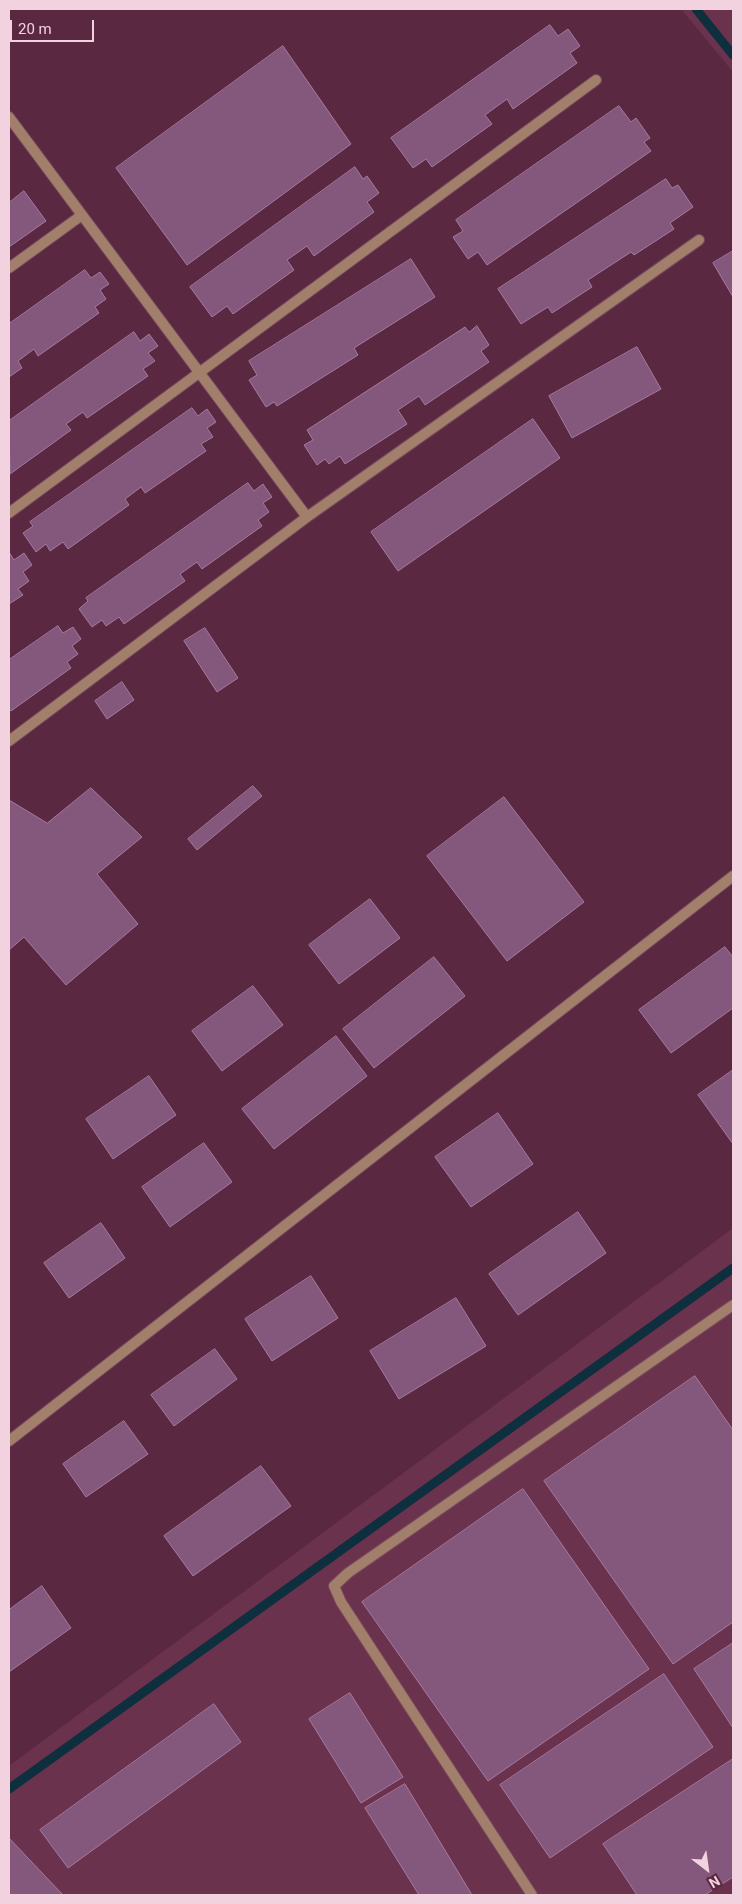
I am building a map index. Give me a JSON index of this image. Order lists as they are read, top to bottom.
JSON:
{
  "scale_bar": "20 m",
  "north": "bottom right"
}
